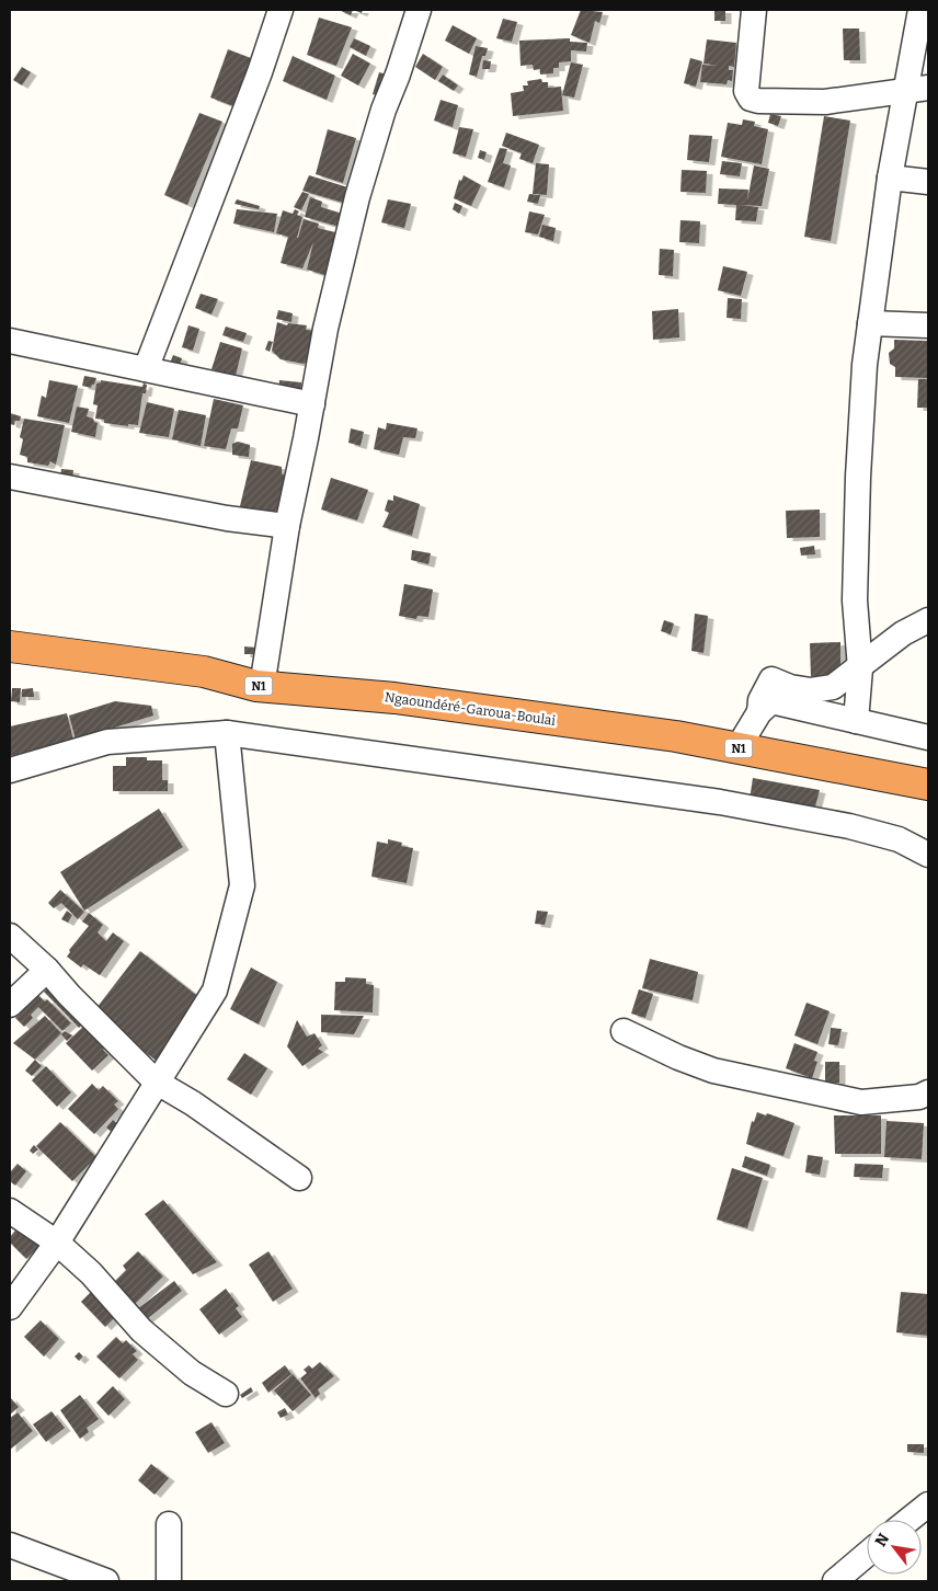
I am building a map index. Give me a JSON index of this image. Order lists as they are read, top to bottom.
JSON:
{
  "streets": {
    "highway": ["N1", "Ngaoundéré-Garoua-Boulai"]
  },
  "north": "top left"
}
